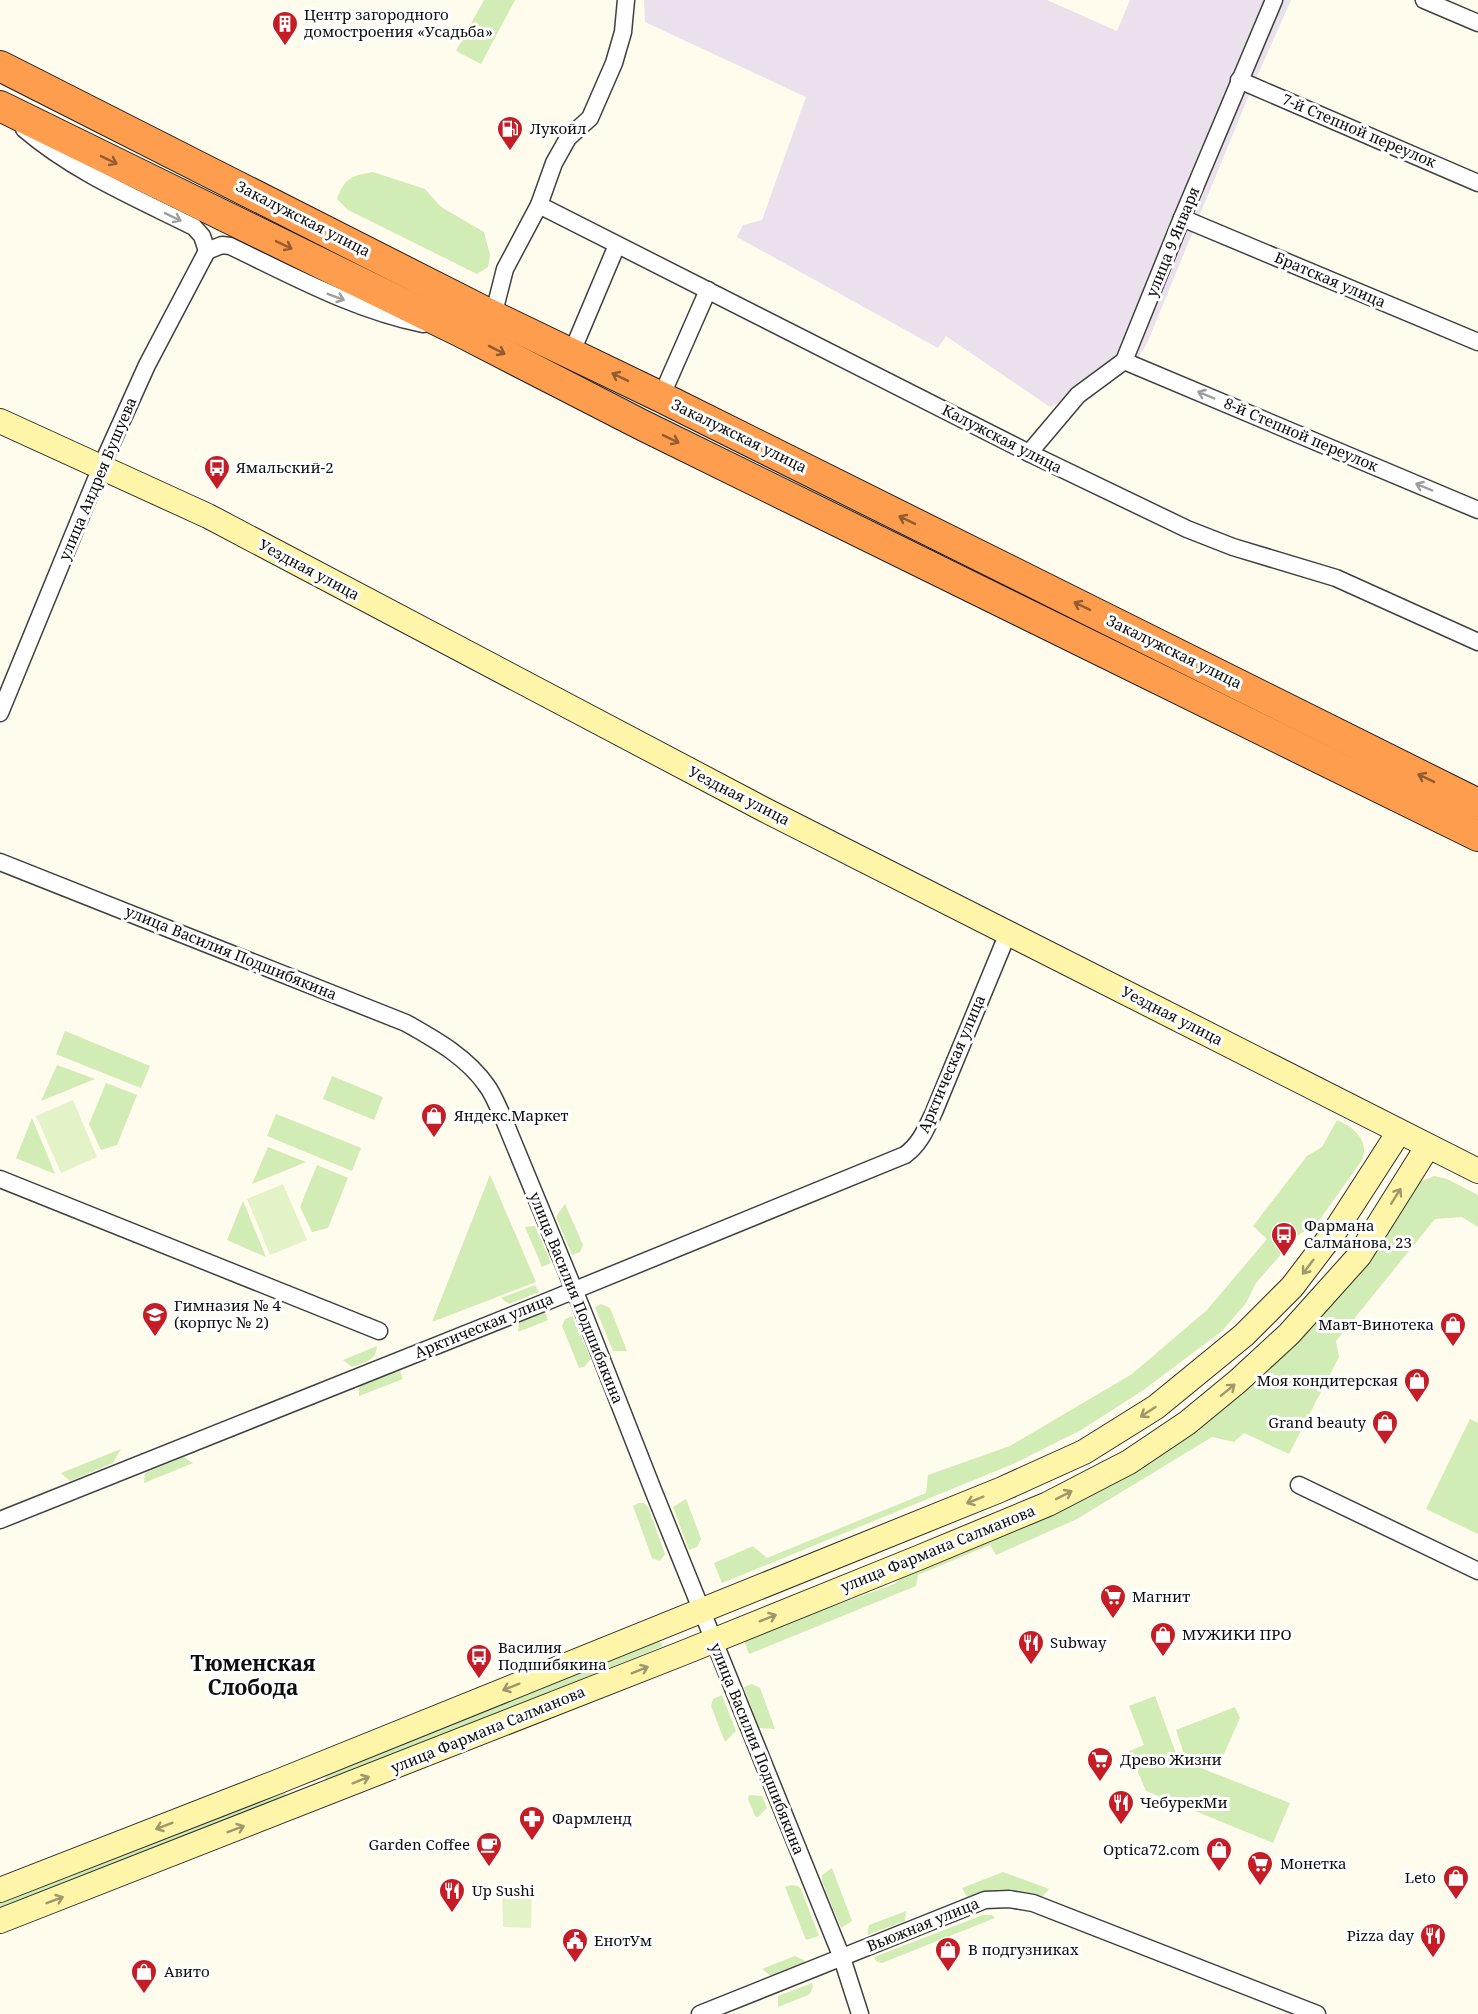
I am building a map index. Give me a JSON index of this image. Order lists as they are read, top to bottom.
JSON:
{
  "streets": {
    "highway": ["Закалужская улица"],
    "street": [
      "7-й Степной переулок",
      "улица 9 Января",
      "Братская улица",
      "8-й Степной переулок",
      "Калужская улица",
      "улица Андрея Бушуева",
      "Уездная улица",
      "улица Василия Подшибякина",
      "Арктическая улица",
      "улица Фармана Салманова",
      "Вьюжная улица"
    ]
  },
  "crossings": [
    ["7-й Степной переулок", "улица 9 Января"],
    ["улица 9 Января", "Братская улица"],
    ["улица 9 Января", "8-й Степной переулок"],
    ["улица Андрея Бушуева", "Уездная улица"],
    ["Уездная улица", "Арктическая улица"],
    ["Уездная улица", "улица Фармана Салманова"],
    ["улица Василия Подшибякина", "Арктическая улица"],
    ["улица Василия Подшибякина", "улица Фармана Салманова"],
    ["улица Василия Подшибякина", "Вьюжная улица"]
  ],
  "one_way": ["8-й Степной переулок"],
  "districts": ["Тюменская Слобода"],
  "places": {
    "building": ["Центр загородного домостроения «Усадьба»"],
    "fuel station": ["Лукойл"],
    "bus stop": ["Ямальский-2", "Фармана Салманова, 23", "Василия Подшибякина"],
    "shop": [
      "Яндекс.Маркет",
      "Мавт-Винотека",
      "Моя кондитерская",
      "Grand beauty",
      "МУЖИКИ ПРО",
      "Optica72.com",
      "Leto",
      "В подгузниках",
      "Авито"
    ],
    "school or university": ["Гимназия № 4 (корпус № 2)"],
    "supermarket": ["Магнит", "Древо Жизни", "Монетка"],
    "restaurant": [
      "Subway",
      "ЧебурекМи",
      "Up Sushi",
      "Pizza day"
    ],
    "pharmacy": ["Фармленд"],
    "cafe": ["Garden Coffee"],
    "public building": ["ЕнотУм"]
  }
}
